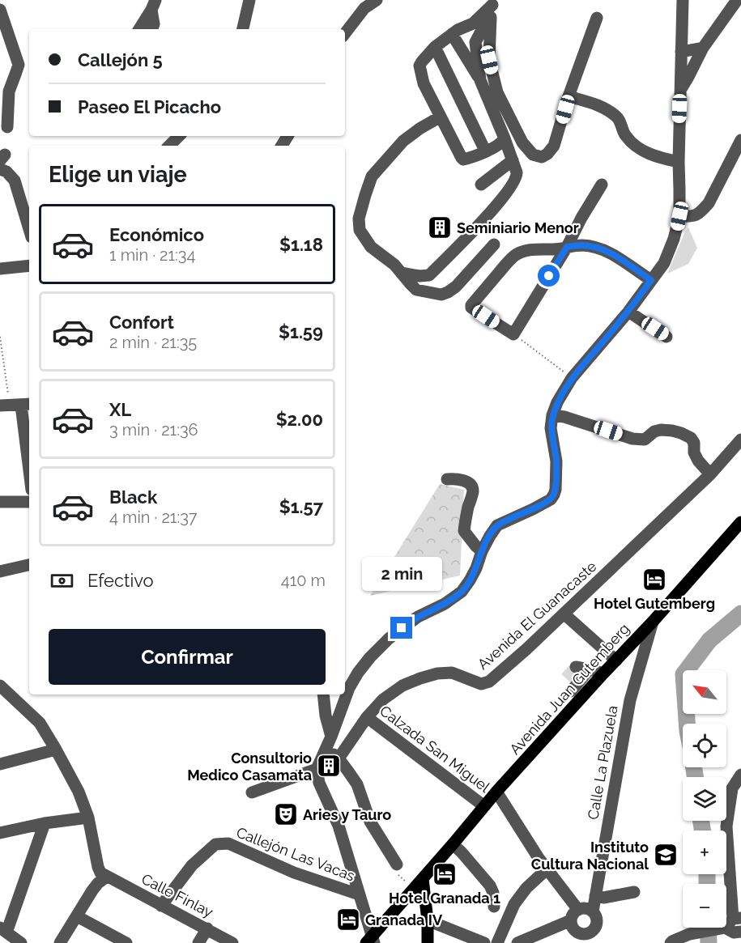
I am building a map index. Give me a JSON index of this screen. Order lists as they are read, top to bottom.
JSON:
{
  "streets": {
    "main road": ["Avenida Juan Gutemberg"],
    "street": [
      "Avenida El Guanacaste",
      "Calzada San Miguel",
      "Calle La Plazuela",
      "Callejón Las Vacas",
      "Calle Finlay"
    ]
  },
  "crossings": [
    ["Avenida El Guanacaste", "Calzada San Miguel"],
    ["Avenida Juan Gutemberg", "Calzada San Miguel"],
    ["Avenida Juan Gutemberg", "Calle La Plazuela"],
    ["Callejón Las Vacas", "Calle Finlay"]
  ],
  "places": {
    "building": ["Seminiario Menor", "Consultorio Medico Casamata"],
    "hotel": ["Hotel Gutemberg", "Hotel Granada 1", "Granada IV"],
    "theatre": ["Aries y Tauro"],
    "school or university": ["Instituto Cultura Nacional"]
  },
  "north": "top left",
  "page": {
    "banner": ["Callejón 5", "Paseo El Picacho"],
    "heading": "Elige un viaje",
    "list": [
      {
        "name": "Económico",
        "note": "1 min · 21:34",
        "value": "$1.18"
      },
      {
        "name": "Confort",
        "note": "2 min · 21:35",
        "value": "$1.59"
      },
      {
        "name": "XL",
        "note": "3 min · 21:36",
        "value": "$2.00"
      },
      {
        "name": "Black",
        "note": "4 min · 21:37",
        "value": "$1.57"
      }
    ],
    "pay": ["Efectivo", "410 m"],
    "bubble": "2 min",
    "buttons": "Confirmar",
    "map_buttons": ["+", "−"]
  }
}
